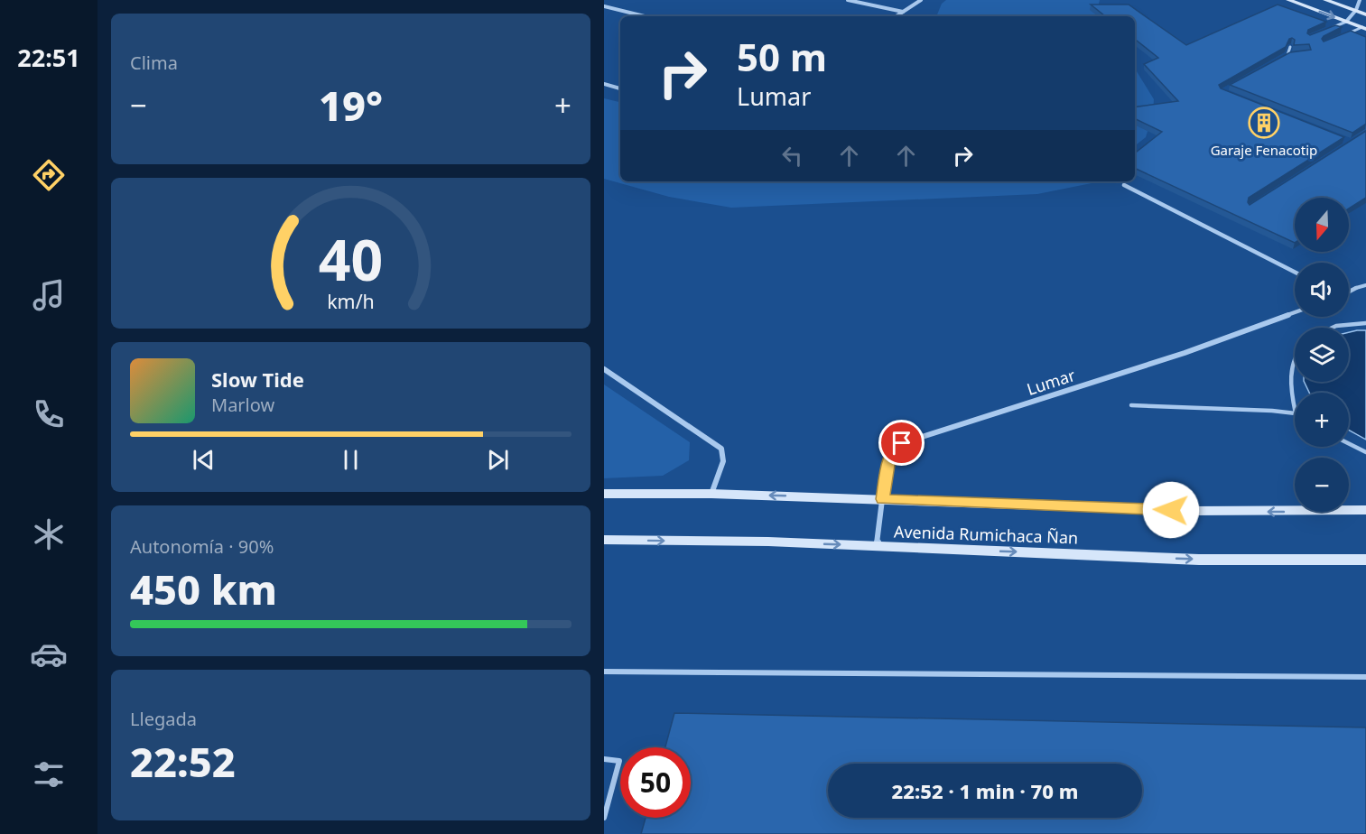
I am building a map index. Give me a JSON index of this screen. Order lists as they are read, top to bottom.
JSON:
{
  "streets": {
    "main road": ["Avenida Rumichaca Ñan"],
    "street": ["Lumar"]
  },
  "crossings": [
    ["Lumar", "Avenida Rumichaca Ñan"]
  ],
  "places": {
    "building": ["Garaje Fenacotip"]
  },
  "north": "bottom",
  "page": {
    "tabs": "22:51",
    "tile": [
      "Clima",
      ["Autonomía · 90%", "450 km"],
      ["Llegada", "22:52"]
    ],
    "turn": ["50 m", "Lumar"],
    "heat": ["−", "19°", "+"],
    "map_buttons": ["+", "−"],
    "song": ["Slow Tide", "Marlow"],
    "limit": "50",
    "trip": "22:52 · 1 min · 70 m",
    "gauge": ["40", "km/h"]
  }
}
